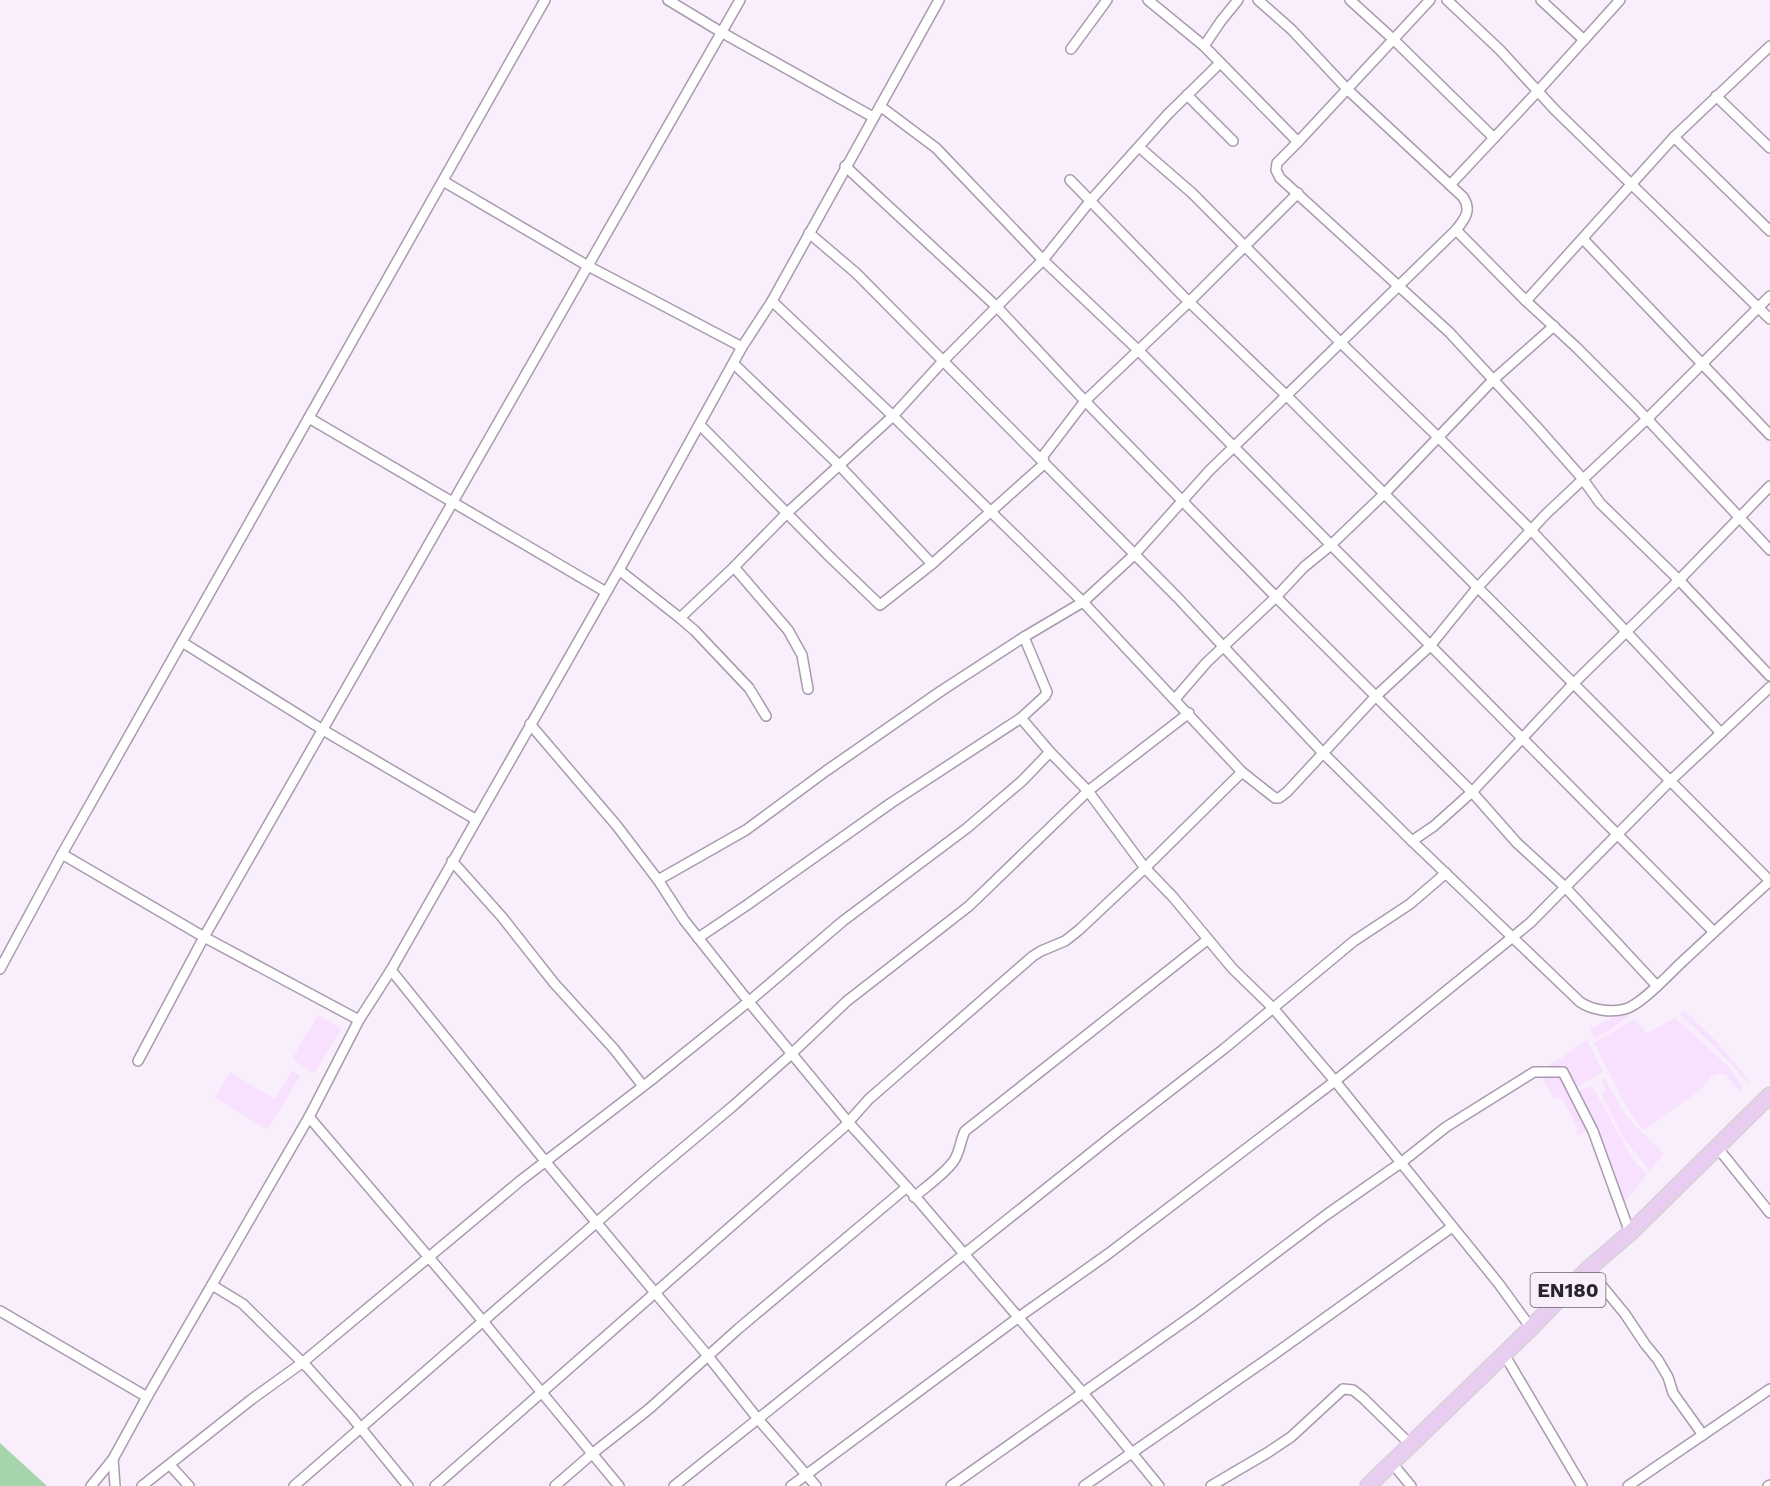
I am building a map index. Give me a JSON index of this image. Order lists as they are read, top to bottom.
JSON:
{
  "streets": {
    "main road": ["EN180"]
  }
}
